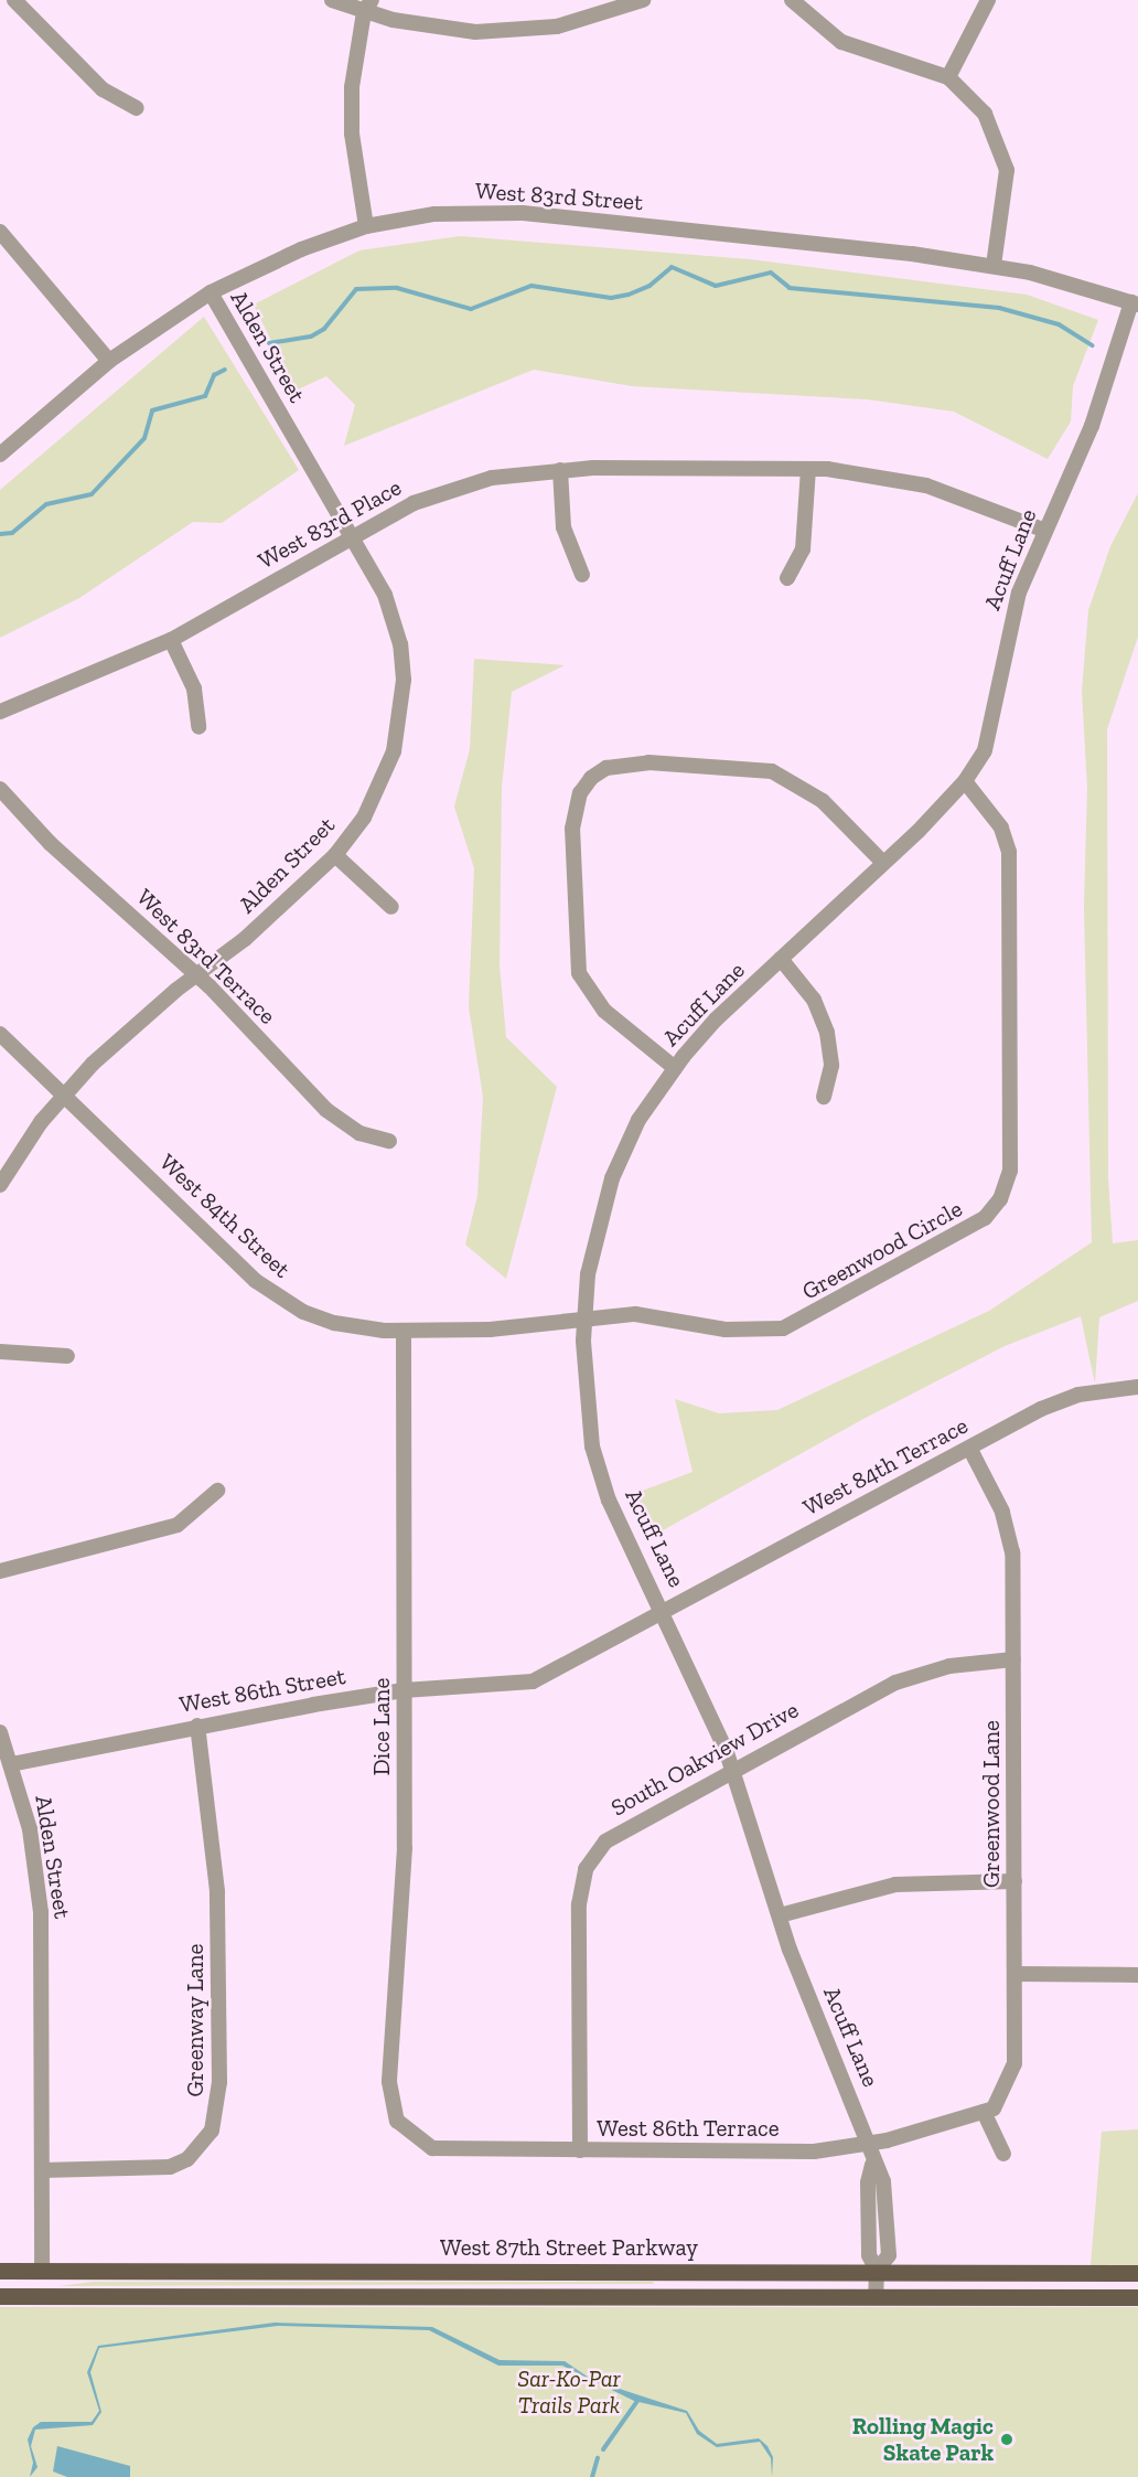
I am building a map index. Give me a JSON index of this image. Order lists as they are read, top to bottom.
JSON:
{
  "streets": {
    "main road": ["West 87th Street Parkway"],
    "street": [
      "West 83rd Street",
      "Alden Street",
      "West 83rd Place",
      "Acuff Lane",
      "West 83rd Terrace",
      "West 84th Street",
      "Greenwood Circle",
      "West 84th Terrace",
      "West 86th Street",
      "Dice Lane",
      "South Oakview Drive",
      "Greenwood Lane",
      "Greenway Lane",
      "West 86th Terrace"
    ]
  },
  "crossings": [
    ["West 83rd Street", "Alden Street"],
    ["West 83rd Street", "Acuff Lane"],
    ["Alden Street", "West 83rd Place"],
    ["Alden Street", "West 83rd Terrace"],
    ["Alden Street", "West 84th Street"],
    ["Alden Street", "West 86th Street"],
    ["Alden Street", "Greenway Lane"],
    ["Alden Street", "West 87th Street Parkway"],
    ["West 83rd Place", "Acuff Lane"],
    ["Acuff Lane", "West 84th Street"],
    ["Acuff Lane", "Greenwood Circle"],
    ["Acuff Lane", "West 84th Terrace"],
    ["Acuff Lane", "West 86th Street"],
    ["Acuff Lane", "South Oakview Drive"],
    ["Acuff Lane", "West 86th Terrace"],
    ["Acuff Lane", "West 87th Street Parkway"],
    ["West 84th Street", "Greenwood Circle"],
    ["West 84th Street", "Dice Lane"],
    ["West 84th Terrace", "West 86th Street"],
    ["West 84th Terrace", "Greenwood Lane"],
    ["West 86th Street", "Dice Lane"],
    ["West 86th Street", "Greenway Lane"],
    ["Dice Lane", "West 86th Terrace"],
    ["South Oakview Drive", "Greenwood Lane"],
    ["South Oakview Drive", "West 86th Terrace"],
    ["Greenwood Lane", "West 86th Terrace"]
  ],
  "parks": ["Sar-Ko-Par Trails Park"],
  "places": ["Rolling Magic Skate Park"]
}
